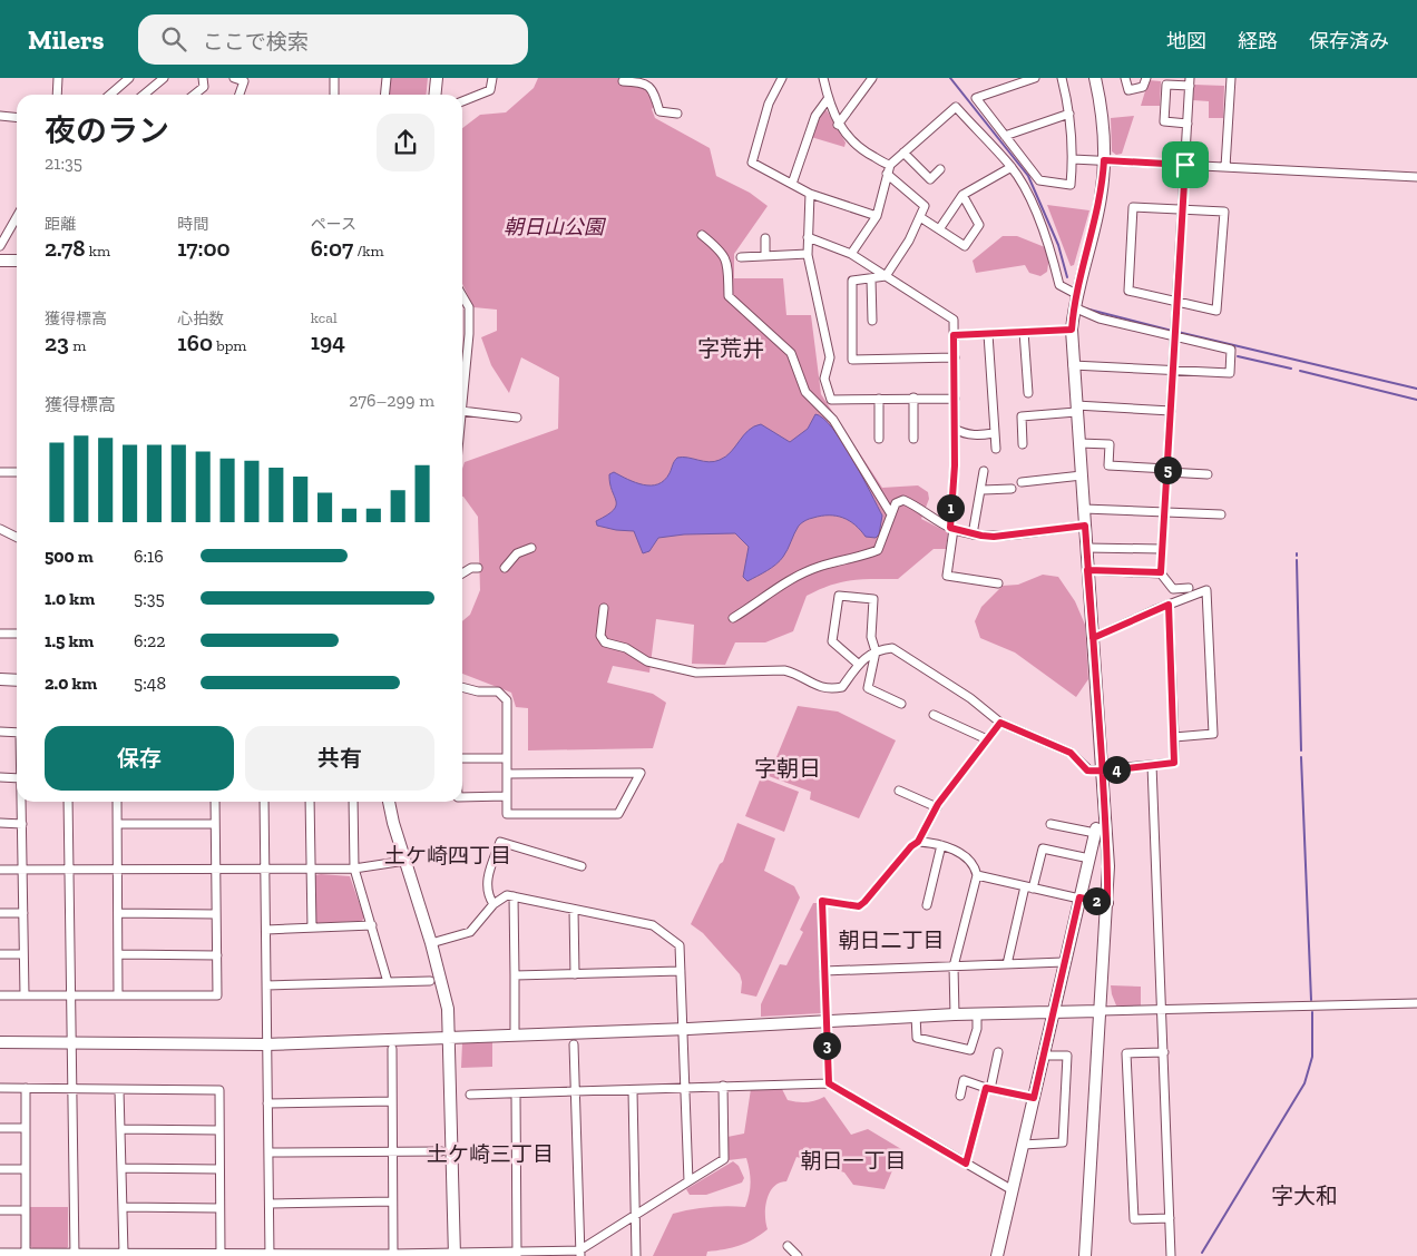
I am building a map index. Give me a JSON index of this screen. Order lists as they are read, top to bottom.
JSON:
{
  "districts": [
    "字荒井",
    "字朝日",
    "土ケ崎四丁目",
    "朝日二丁目",
    "土ケ崎三丁目",
    "朝日一丁目",
    "字大和"
  ],
  "parks": ["朝日山公園"],
  "page": {
    "header": "Milers",
    "search": "ここで検索",
    "nav": ["地図", "経路", "保存済み"],
    "heading": ["夜のラン", "21:35"],
    "stats": [
      ["距離", "2.78 km"],
      ["時間", "17:00"],
      ["ペース", "6:07 /km"],
      ["獲得標高", "23 m"],
      ["心拍数", "160 bpm"],
      ["kcal", "194"]
    ],
    "chart": ["獲得標高", "276–299 m"],
    "pins": [
      "5",
      "1",
      "4",
      "2",
      "3"
    ],
    "list": [
      {
        "name": "500 m",
        "note": "6:16"
      },
      {
        "name": "1.0 km",
        "note": "5:35"
      },
      {
        "name": "1.5 km",
        "note": "6:22"
      },
      {
        "name": "2.0 km",
        "note": "5:48"
      }
    ],
    "buttons": ["保存", "共有"]
  }
}
